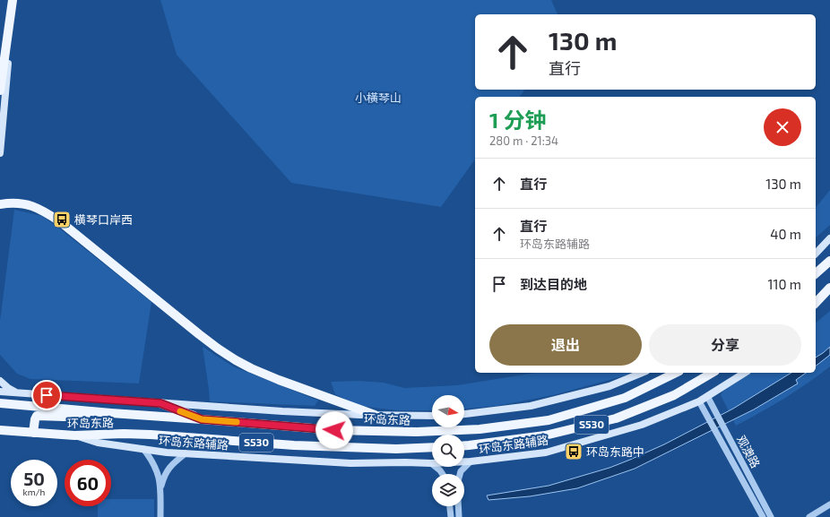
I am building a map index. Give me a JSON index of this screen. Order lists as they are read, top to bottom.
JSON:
{
  "streets": {
    "main road": ["环岛东路", "S530", "环岛东路辅路"],
    "street": ["观澳路"]
  },
  "crossings": [
    ["环岛东路", "环岛东路辅路"],
    ["环岛东路辅路", "观澳路"]
  ],
  "parks": ["小橫琴山"],
  "places": {
    "bus stop": ["横琴口岸西", "环岛东路中"]
  },
  "north": "right",
  "page": {
    "turn": ["130 m", "直行"],
    "heading": ["1 分钟", "280 m · 21:34"],
    "list": [
      {
        "name": "直行",
        "value": "130 m"
      },
      {
        "name": "直行",
        "note": "环岛东路辅路",
        "value": "40 m"
      },
      {
        "name": "到达目的地",
        "value": "110 m"
      }
    ],
    "buttons": ["退出", "分享"],
    "speed": "50 km/h",
    "limit": "60"
  }
}
